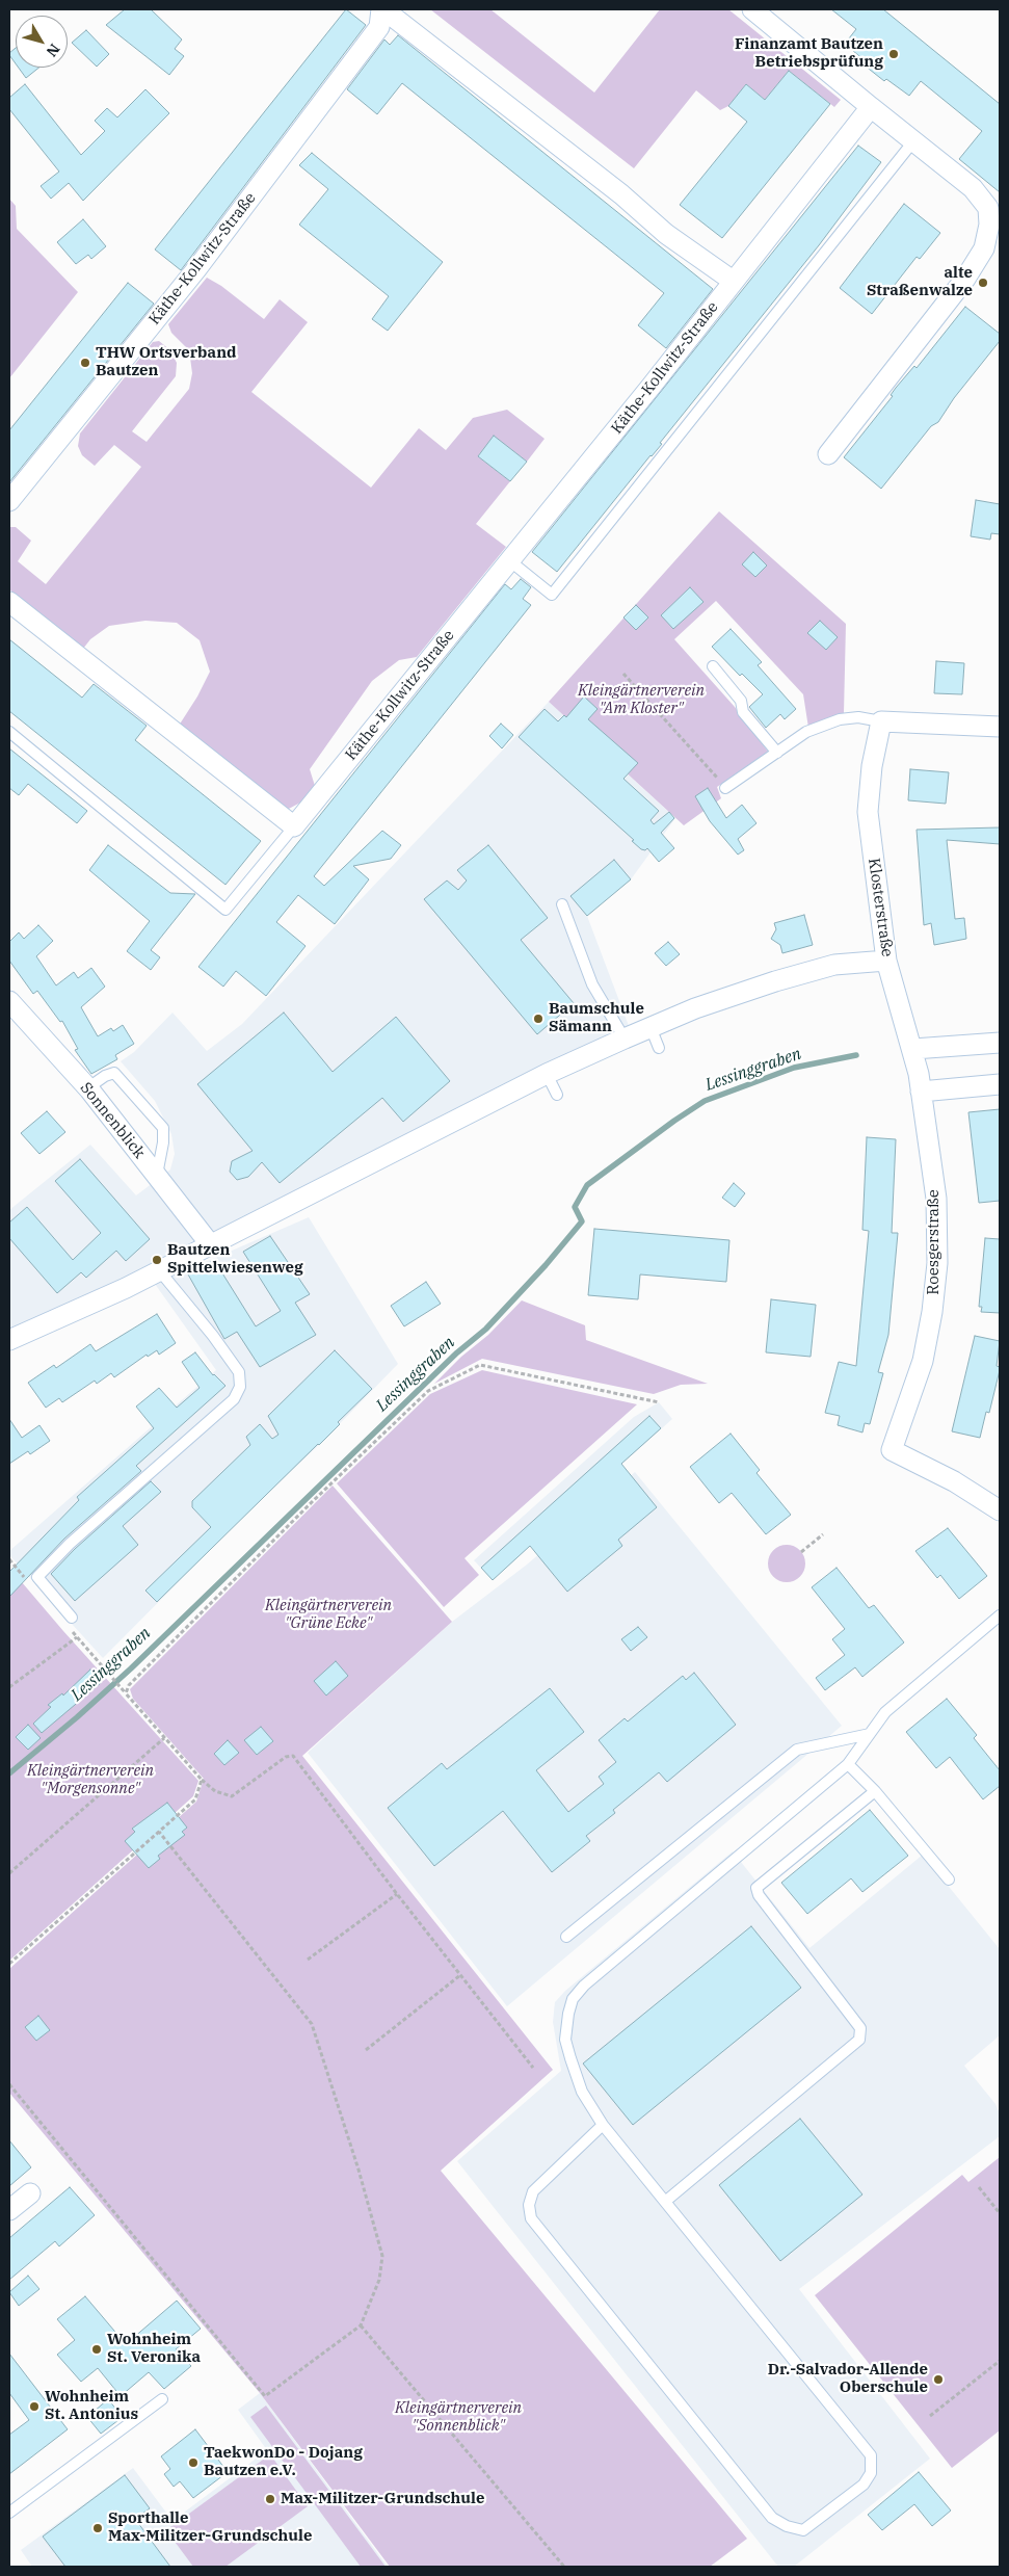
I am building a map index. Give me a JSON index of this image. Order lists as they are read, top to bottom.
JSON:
{
  "streets": {
    "street": [
      "Käthe-Kollwitz-Straße",
      "Klosterstraße",
      "Sonnenblick",
      "Roesgerstraße"
    ]
  },
  "crossings": [
    ["Klosterstraße", "Roesgerstraße"]
  ],
  "water": ["Lessinggraben"],
  "parks": [
    "Kleingärtnerverein \"Am Kloster\"",
    "Kleingärtnerverein \"Grüne Ecke\"",
    "Kleingärtnerverein \"Morgensonne\"",
    "Kleingärtnerverein \"Sonnenblick\""
  ],
  "places": [
    "Finanzamt Bautzen Betriebsprüfung",
    "alte Straßenwalze",
    "THW Ortsverband Bautzen",
    "Baumschule Sämann",
    "Bautzen Spittelwiesenweg",
    "Wohnheim St. Veronika",
    "Dr.-Salvador-Allende Oberschule",
    "Wohnheim St. Antonius",
    "TaekwonDo - Dojang Bautzen e.V.",
    "Max-Militzer-Grundschule",
    "Sporthalle Max-Militzer-Grundschule"
  ],
  "north": "bottom right"
}
